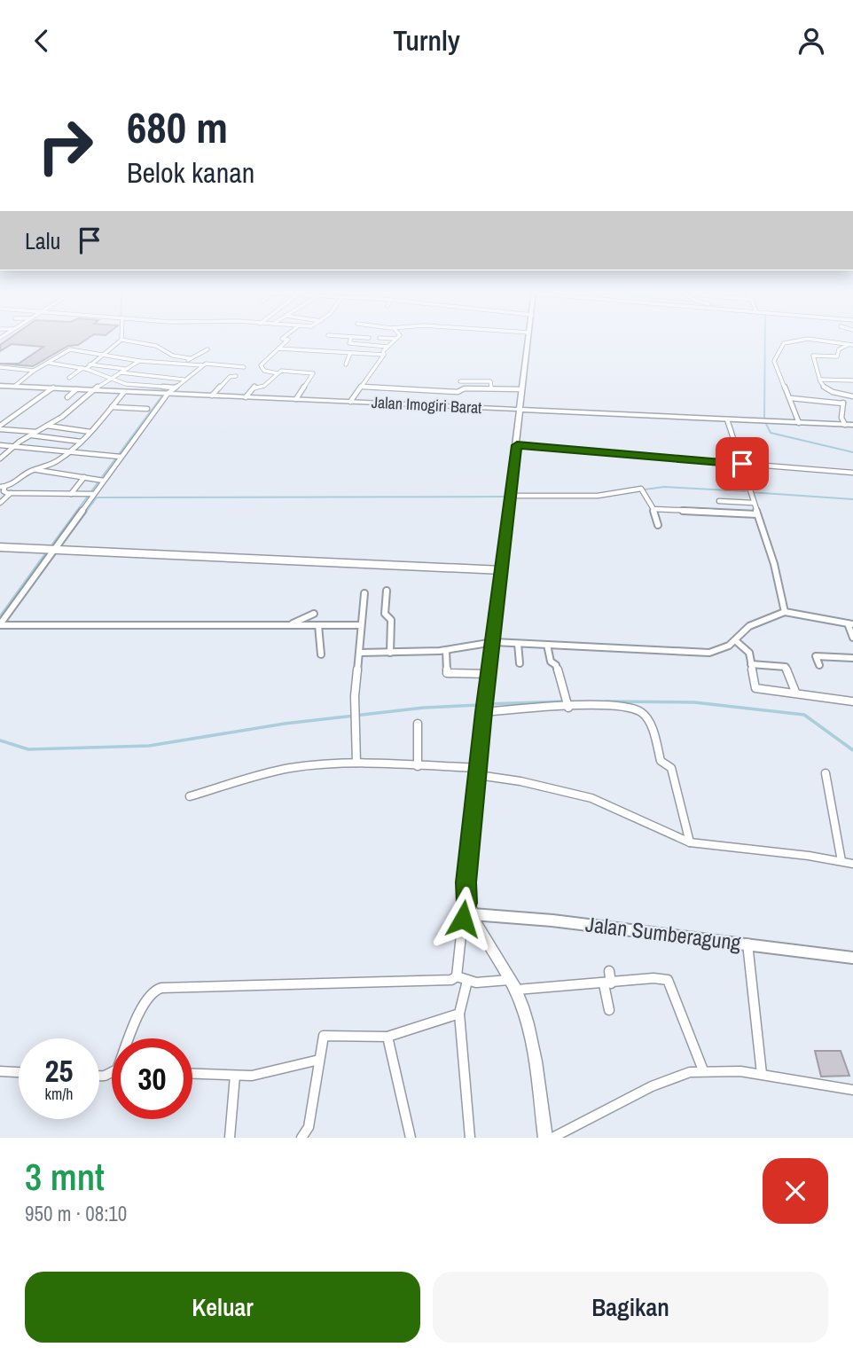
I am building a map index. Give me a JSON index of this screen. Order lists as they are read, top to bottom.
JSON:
{
  "streets": {
    "main road": ["Jalan Imogiri Barat"],
    "street": ["Jalan Sumberagung"]
  },
  "page": {
    "header": "Turnly",
    "turn": ["680 m", "Belok kanan"],
    "then": "Lalu",
    "speed": "25 km/h",
    "limit": "30",
    "heading": ["3 mnt", "950 m · 08:10"],
    "buttons": ["Keluar", "Bagikan"]
  }
}
